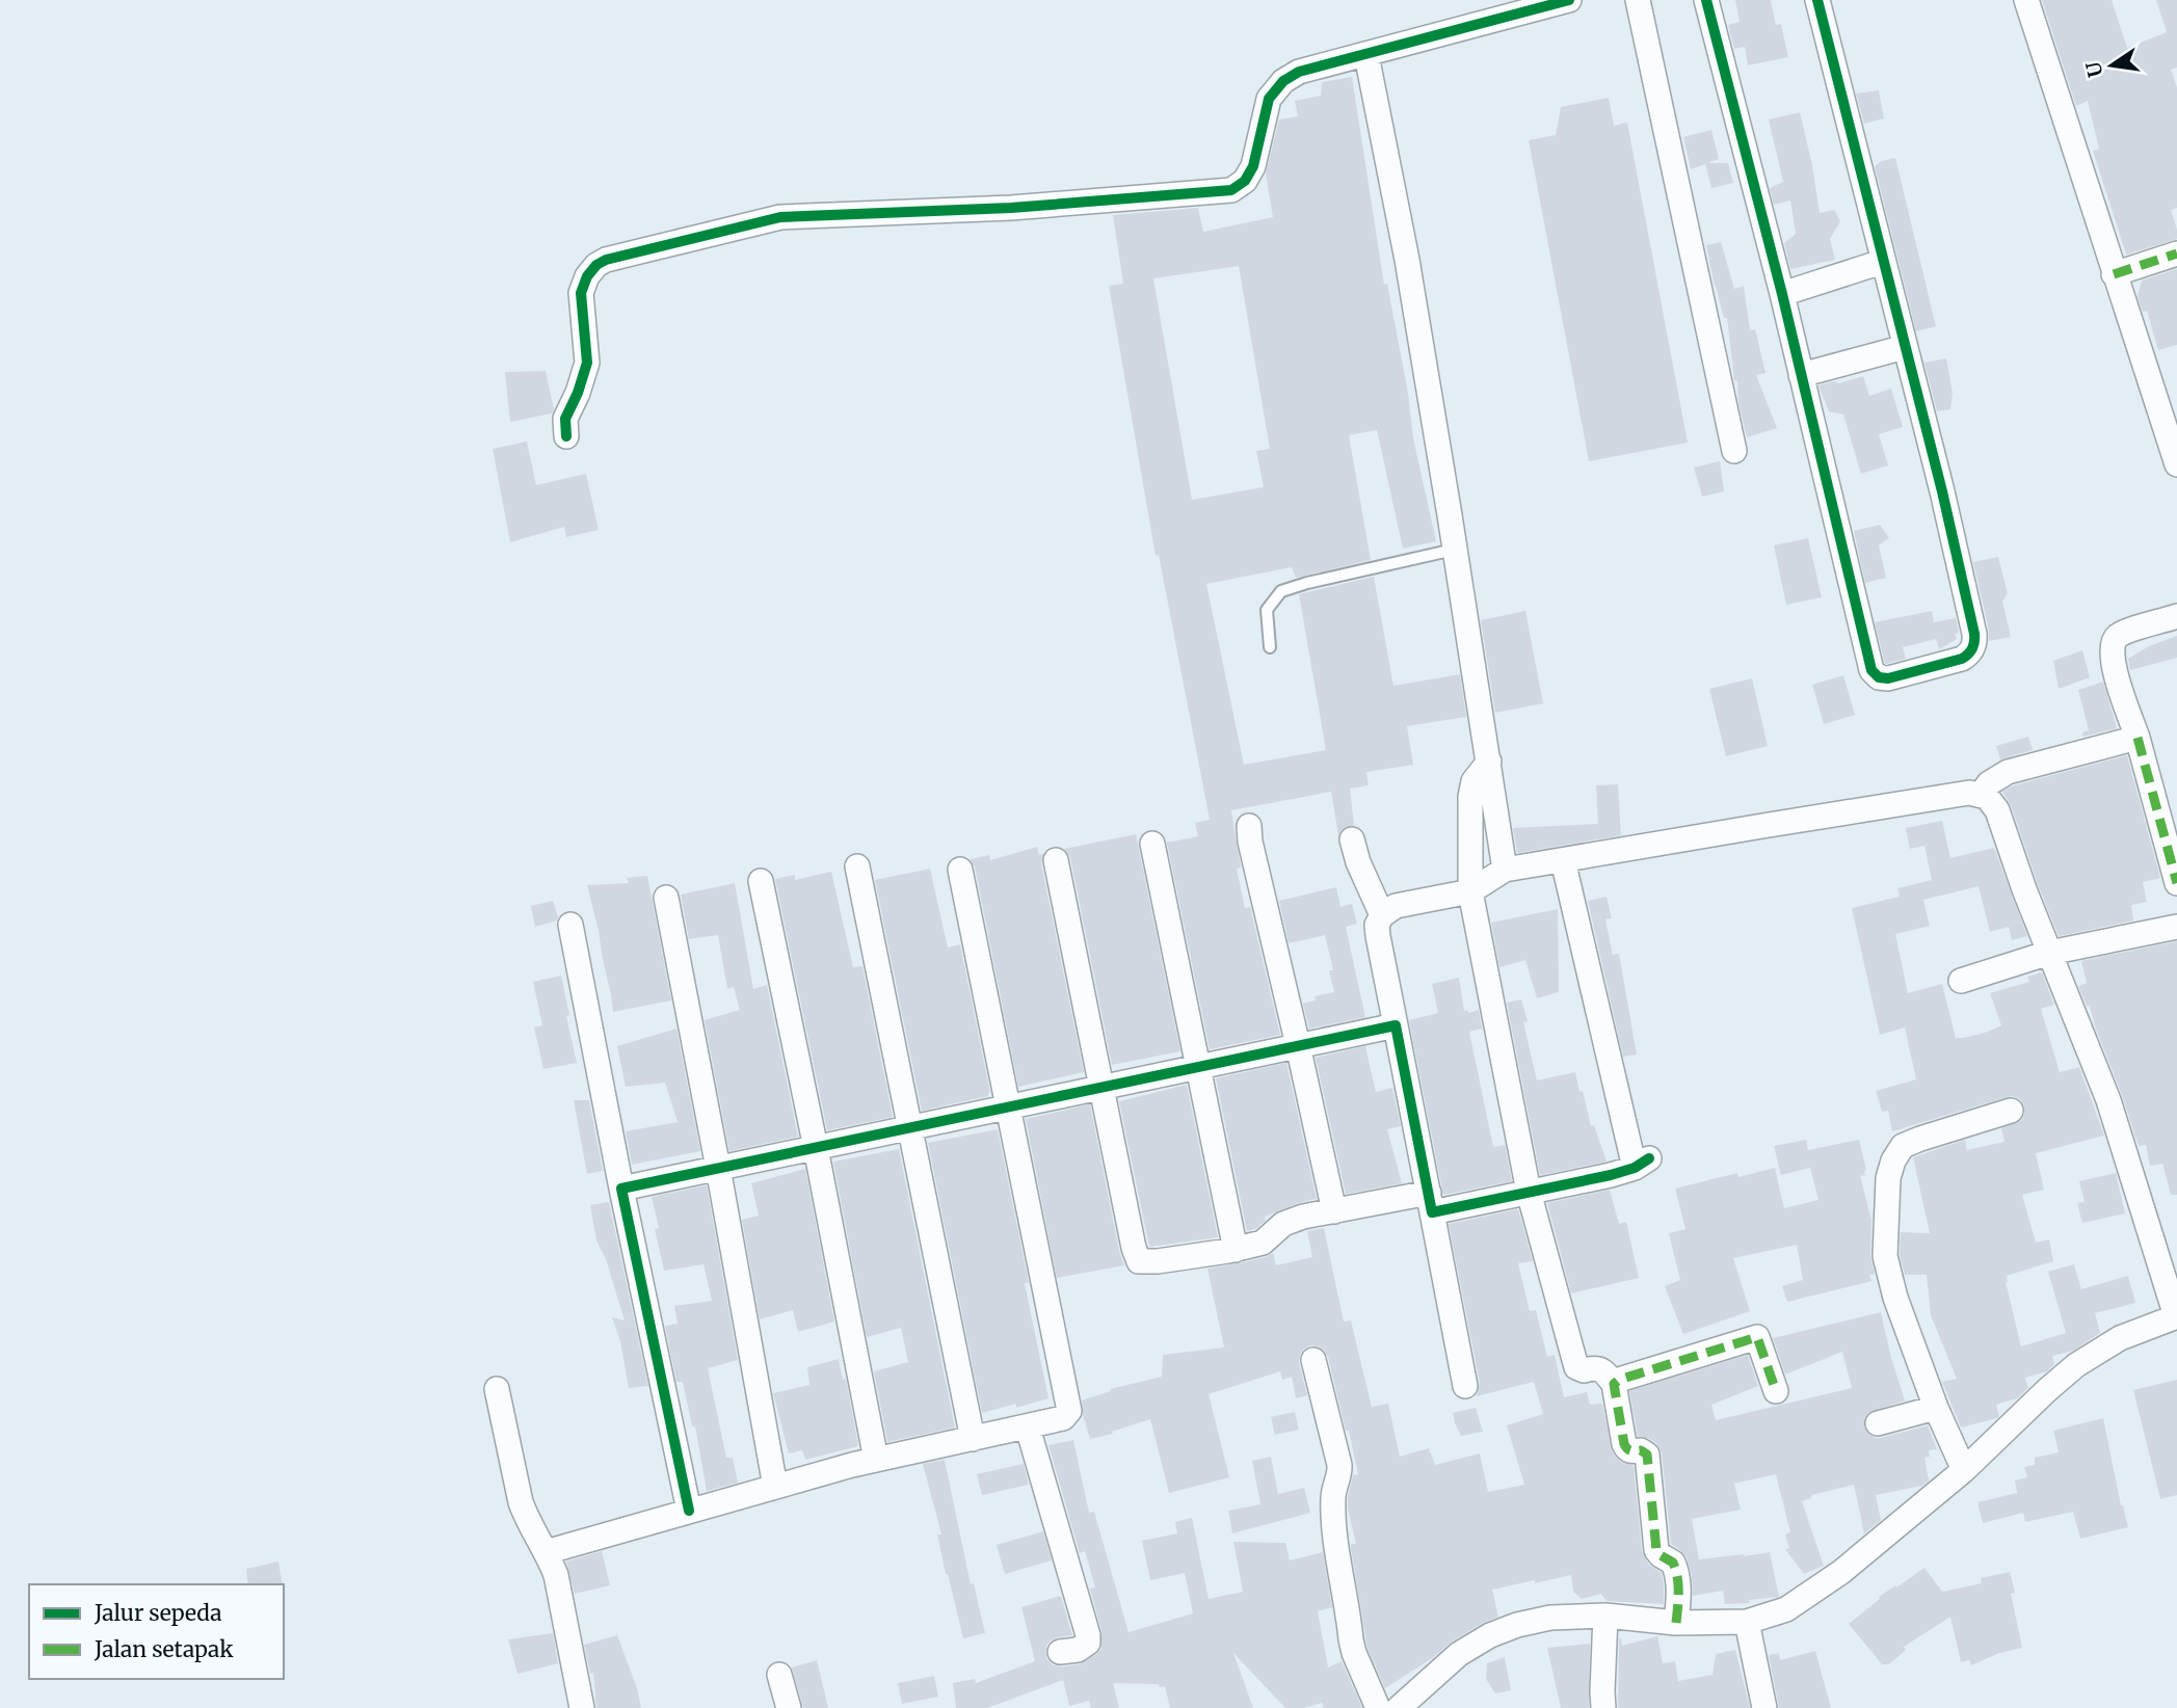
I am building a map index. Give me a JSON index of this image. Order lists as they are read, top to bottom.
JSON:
{
  "legend": ["Jalur sepeda", "Jalan setapak"],
  "north": "left"
}
